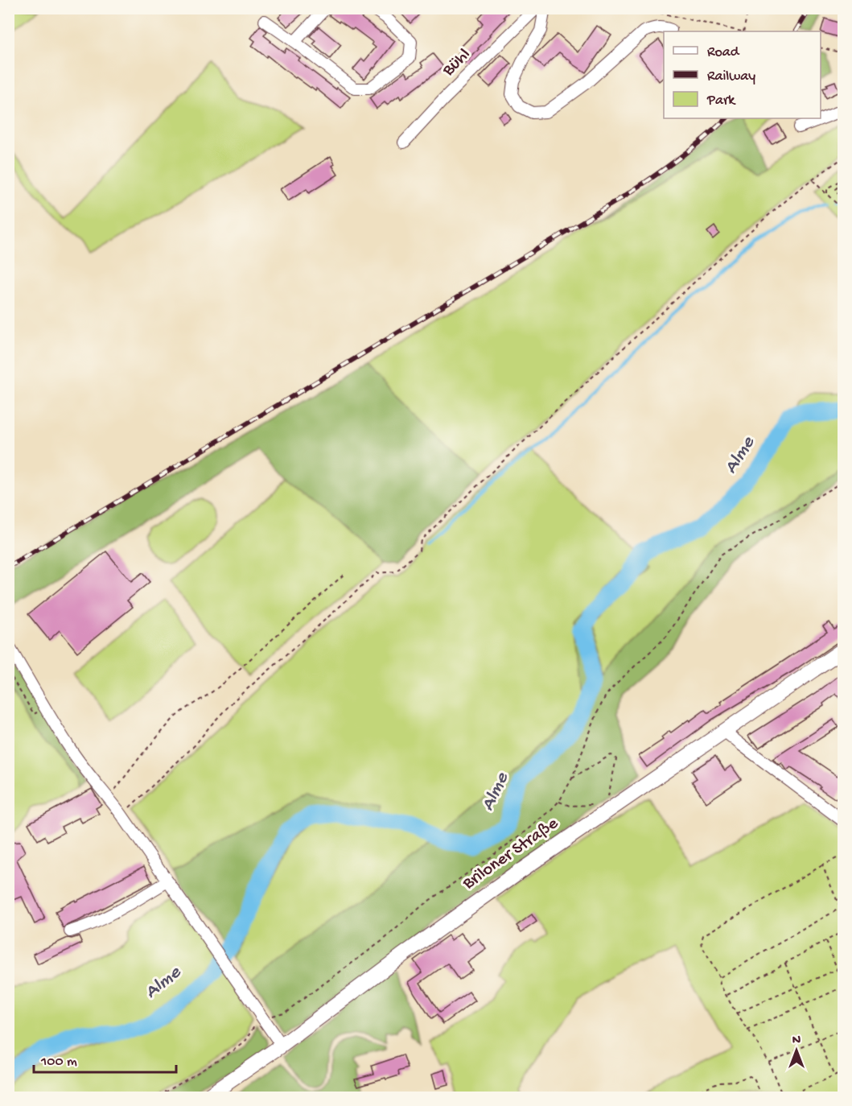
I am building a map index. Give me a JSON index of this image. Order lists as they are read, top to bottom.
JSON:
{
  "streets": {
    "main road": ["Briloner Straße"],
    "street": ["Bühl"]
  },
  "water": ["Alme"],
  "legend": ["Road", "Railway", "Park"],
  "scale_bar": "100 m",
  "north": "top"
}
